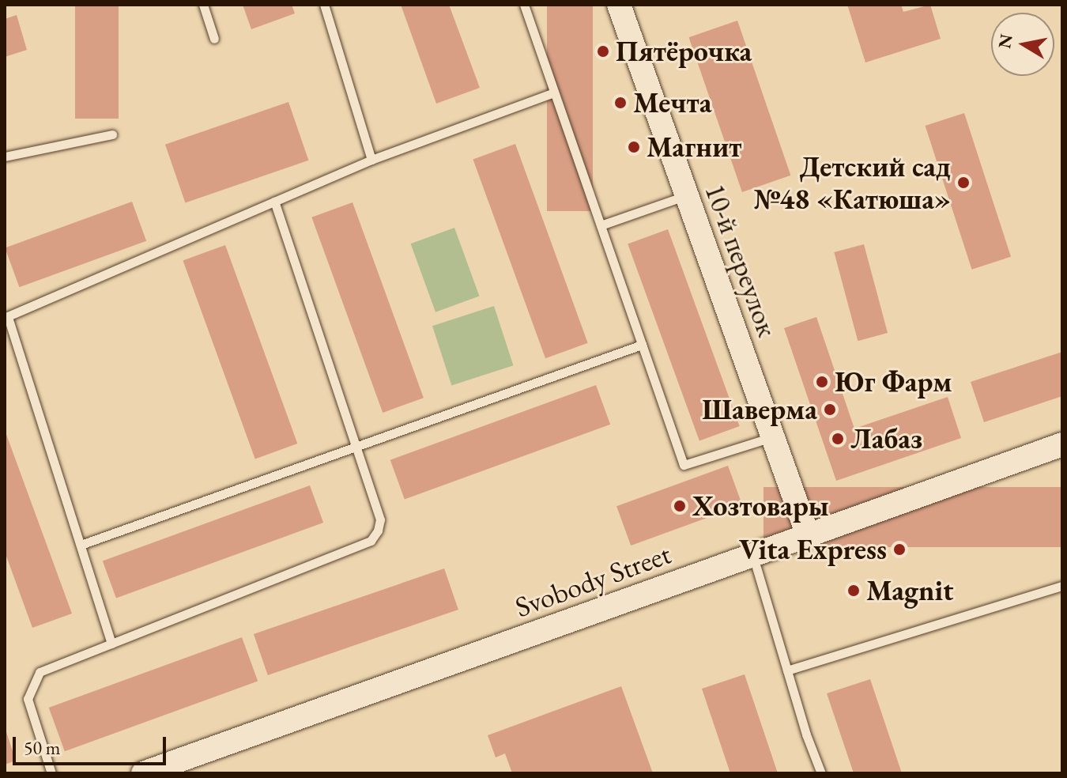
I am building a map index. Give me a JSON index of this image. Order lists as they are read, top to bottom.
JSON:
{
  "streets": {
    "main road": ["10-й переулок", "Svobody Street"]
  },
  "crossings": [
    ["10-й переулок", "Svobody Street"]
  ],
  "places": [
    "Пятёрочка",
    "Мечта",
    "Магнит",
    "Детский сад №48 «Катюша»",
    "Юг Фарм",
    "Шаверма",
    "Лабаз",
    "Хозтовары",
    "Vita Express",
    "Magnit"
  ],
  "scale_bar": "50 m",
  "north": "left"
}
